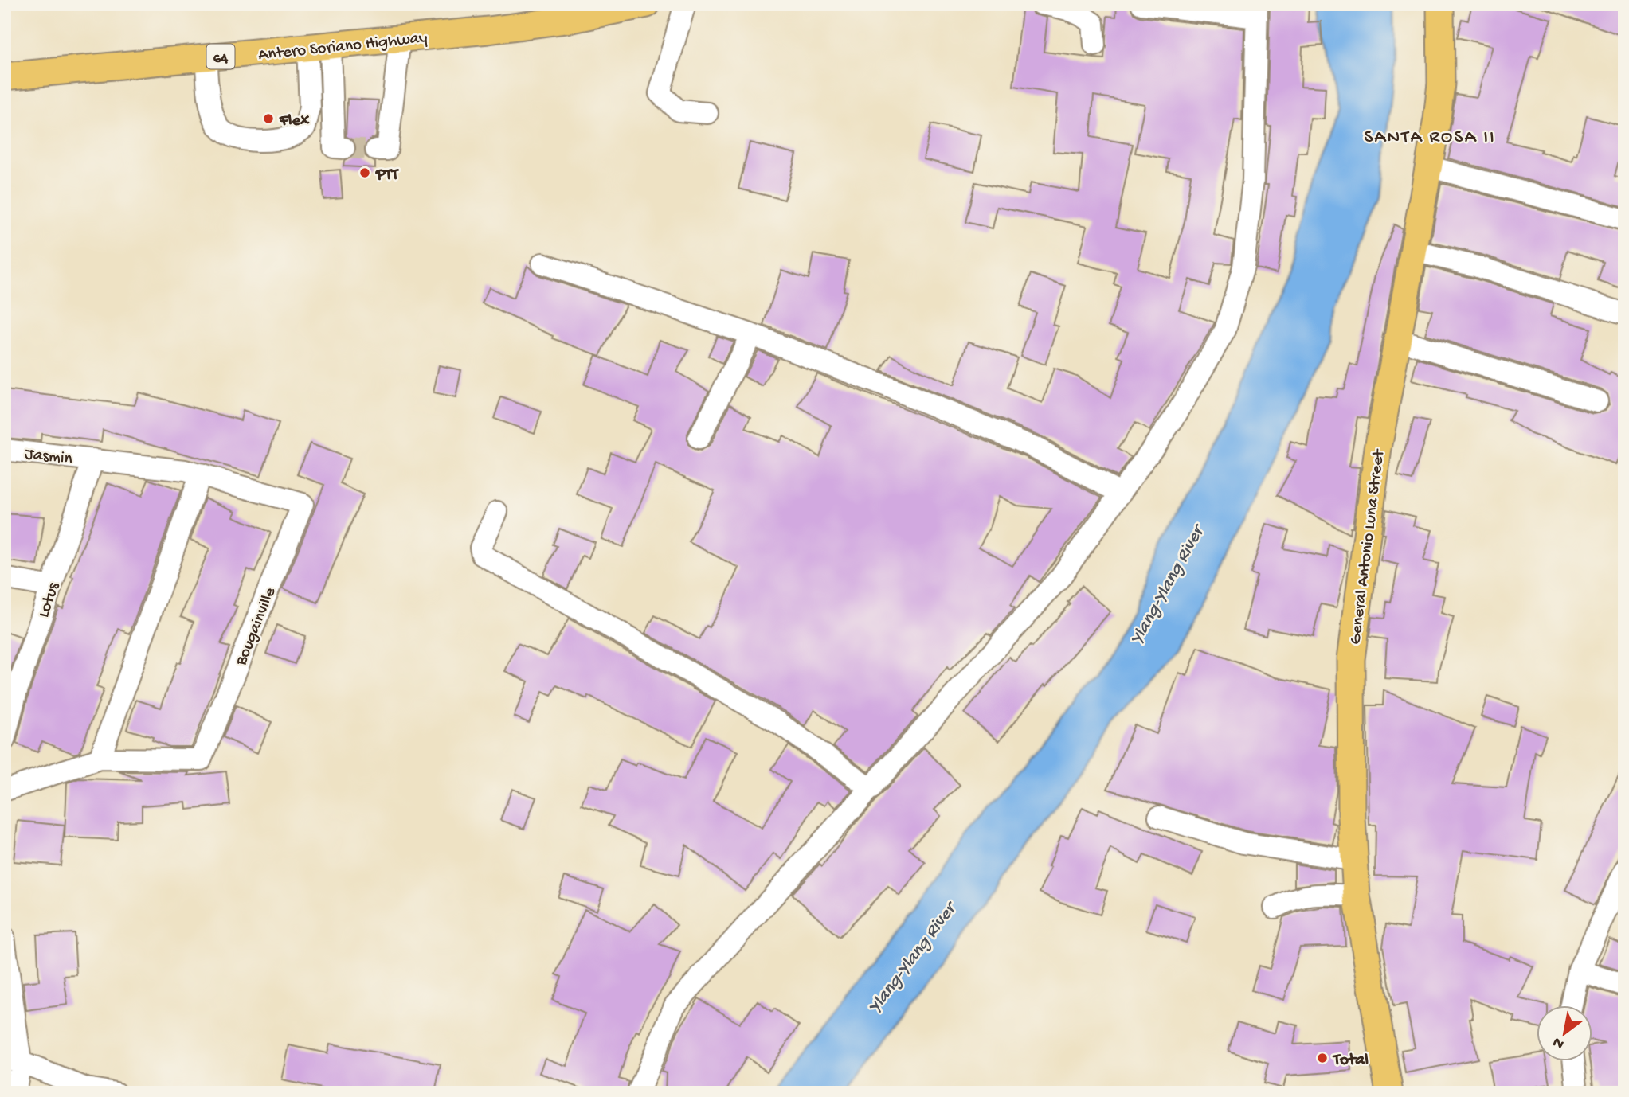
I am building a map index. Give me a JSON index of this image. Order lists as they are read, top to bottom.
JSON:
{
  "streets": {
    "main road": ["Antero Soriano Highway", "64", "General Antonio Luna Street"],
    "street": ["Jasmin", "Lotus", "Bougainville"]
  },
  "crossings": [
    ["Jasmin", "Lotus"],
    ["Jasmin", "Bougainville"],
    ["Lotus", "Bougainville"]
  ],
  "districts": ["SANTA ROSA II"],
  "water": ["Ylang-Ylang River"],
  "places": ["Flex", "PTT", "Total"],
  "north": "bottom left"
}
